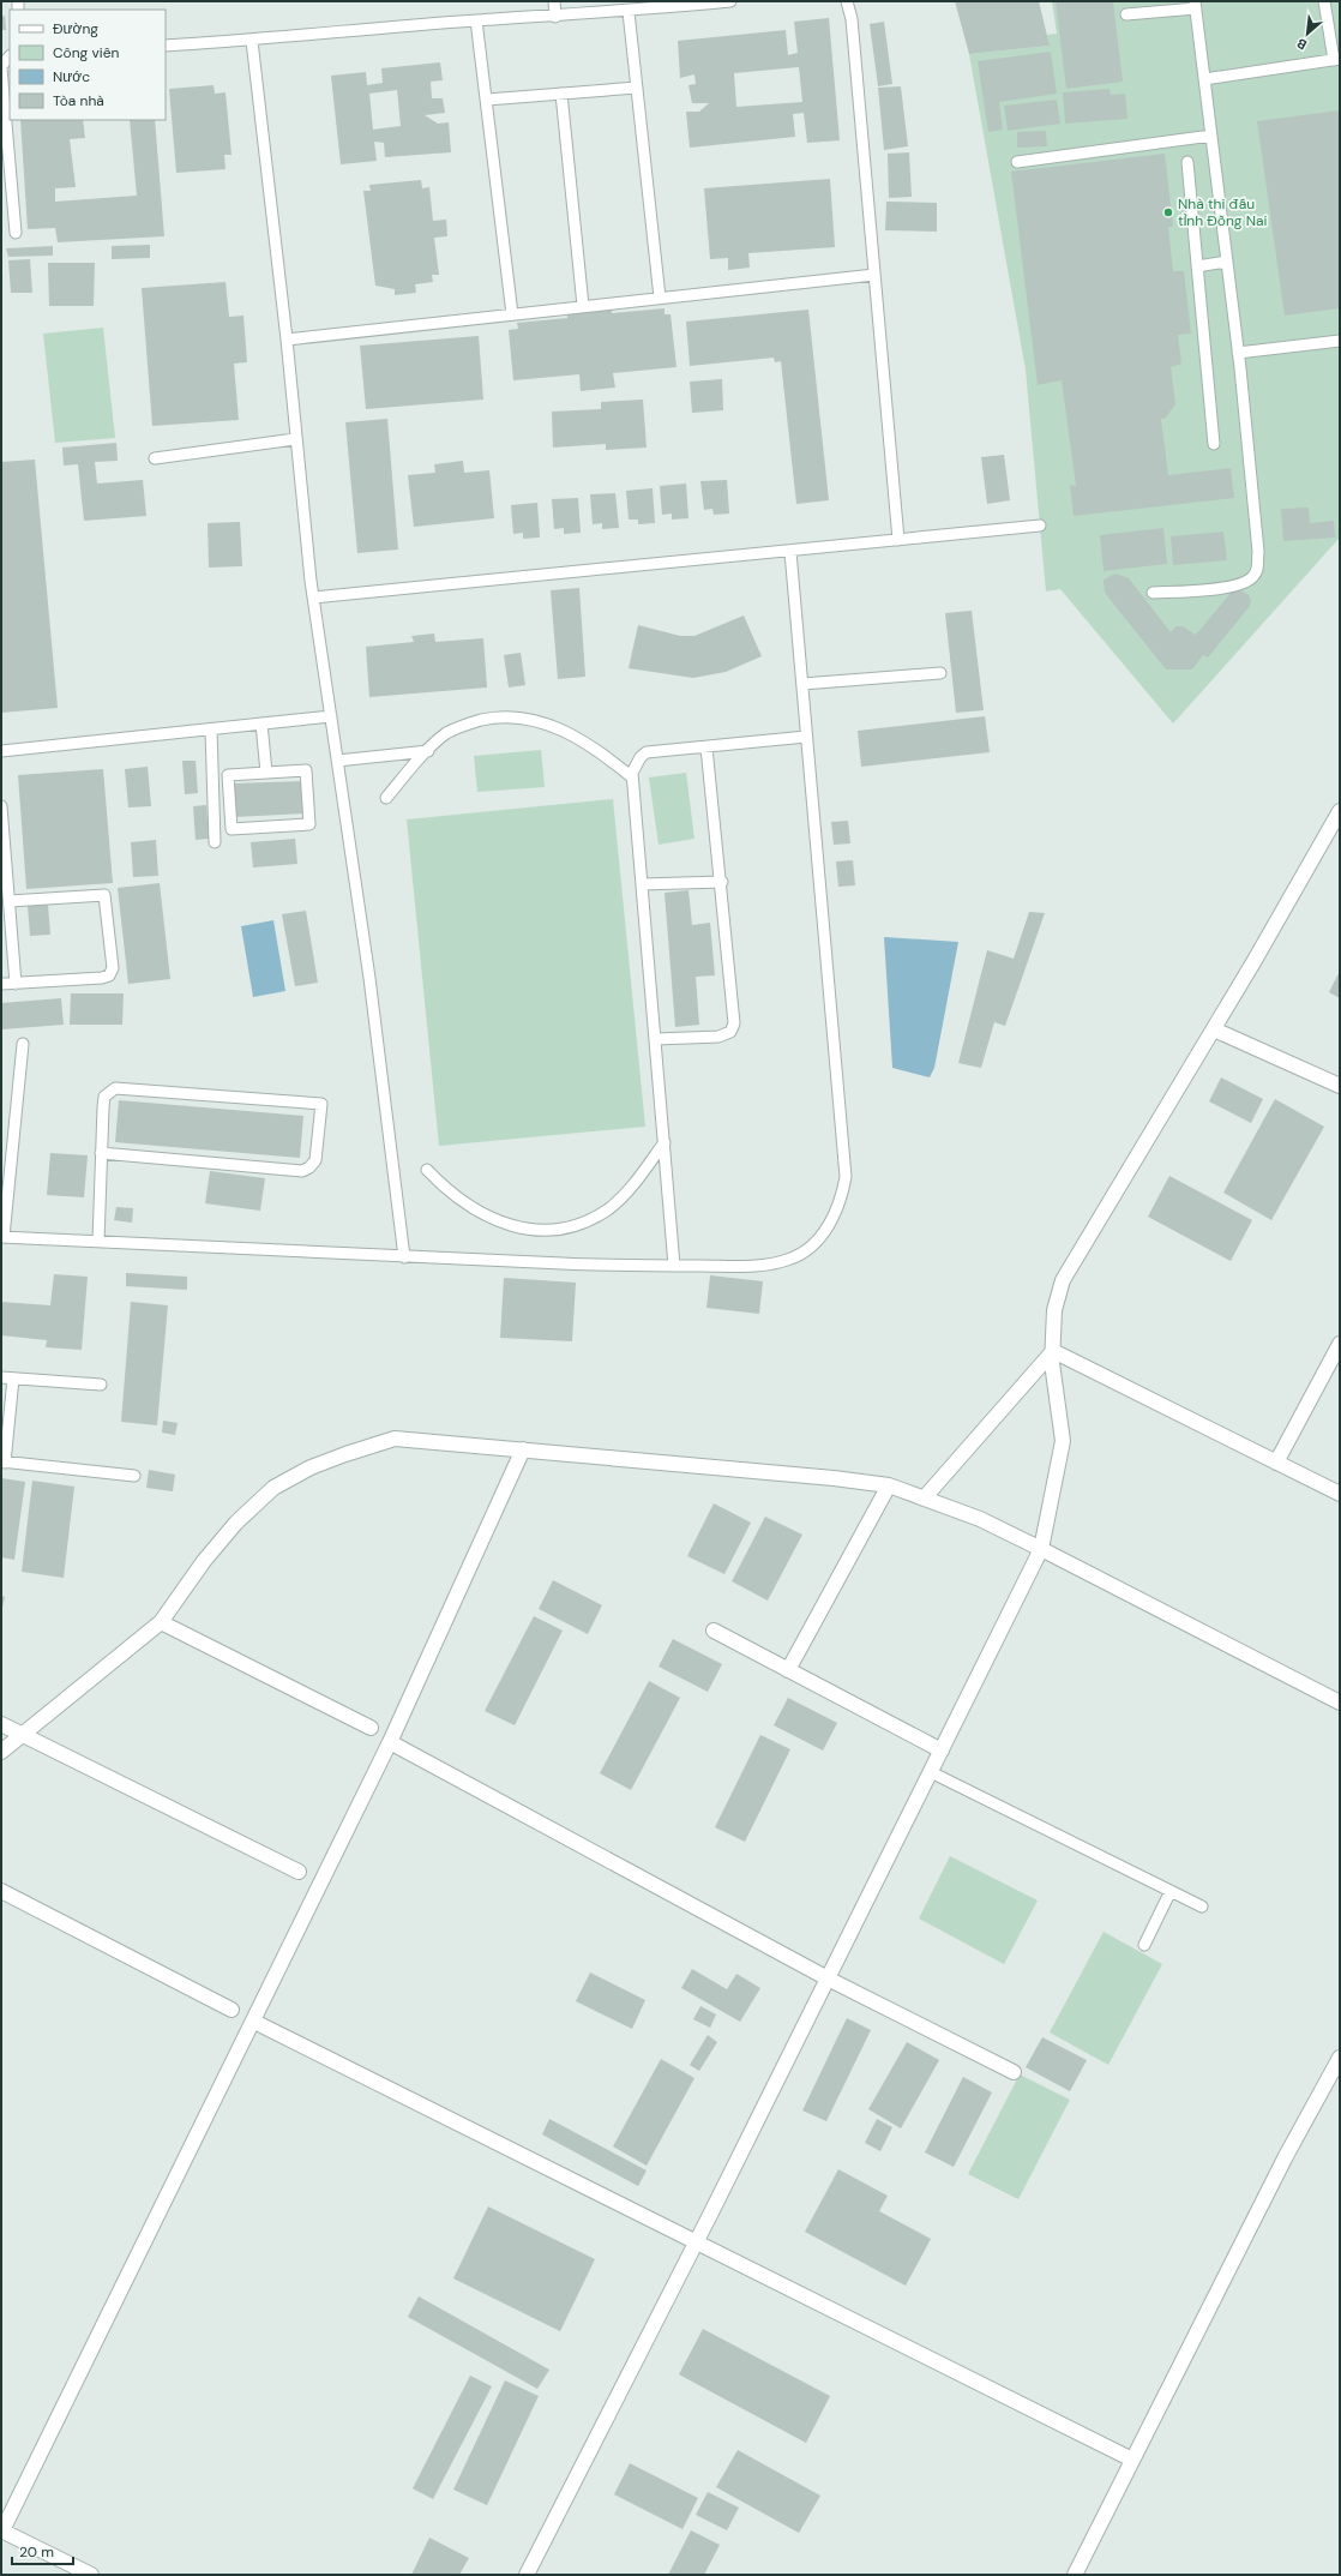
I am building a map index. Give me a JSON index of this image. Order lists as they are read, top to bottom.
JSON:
{
  "places": ["Nhà thi đấu tỉnh Đồng Nai"],
  "legend": [
    "Đường",
    "Công viên",
    "Nước",
    "Tòa nhà"
  ],
  "scale_bar": "20 m",
  "north": "bottom left"
}
